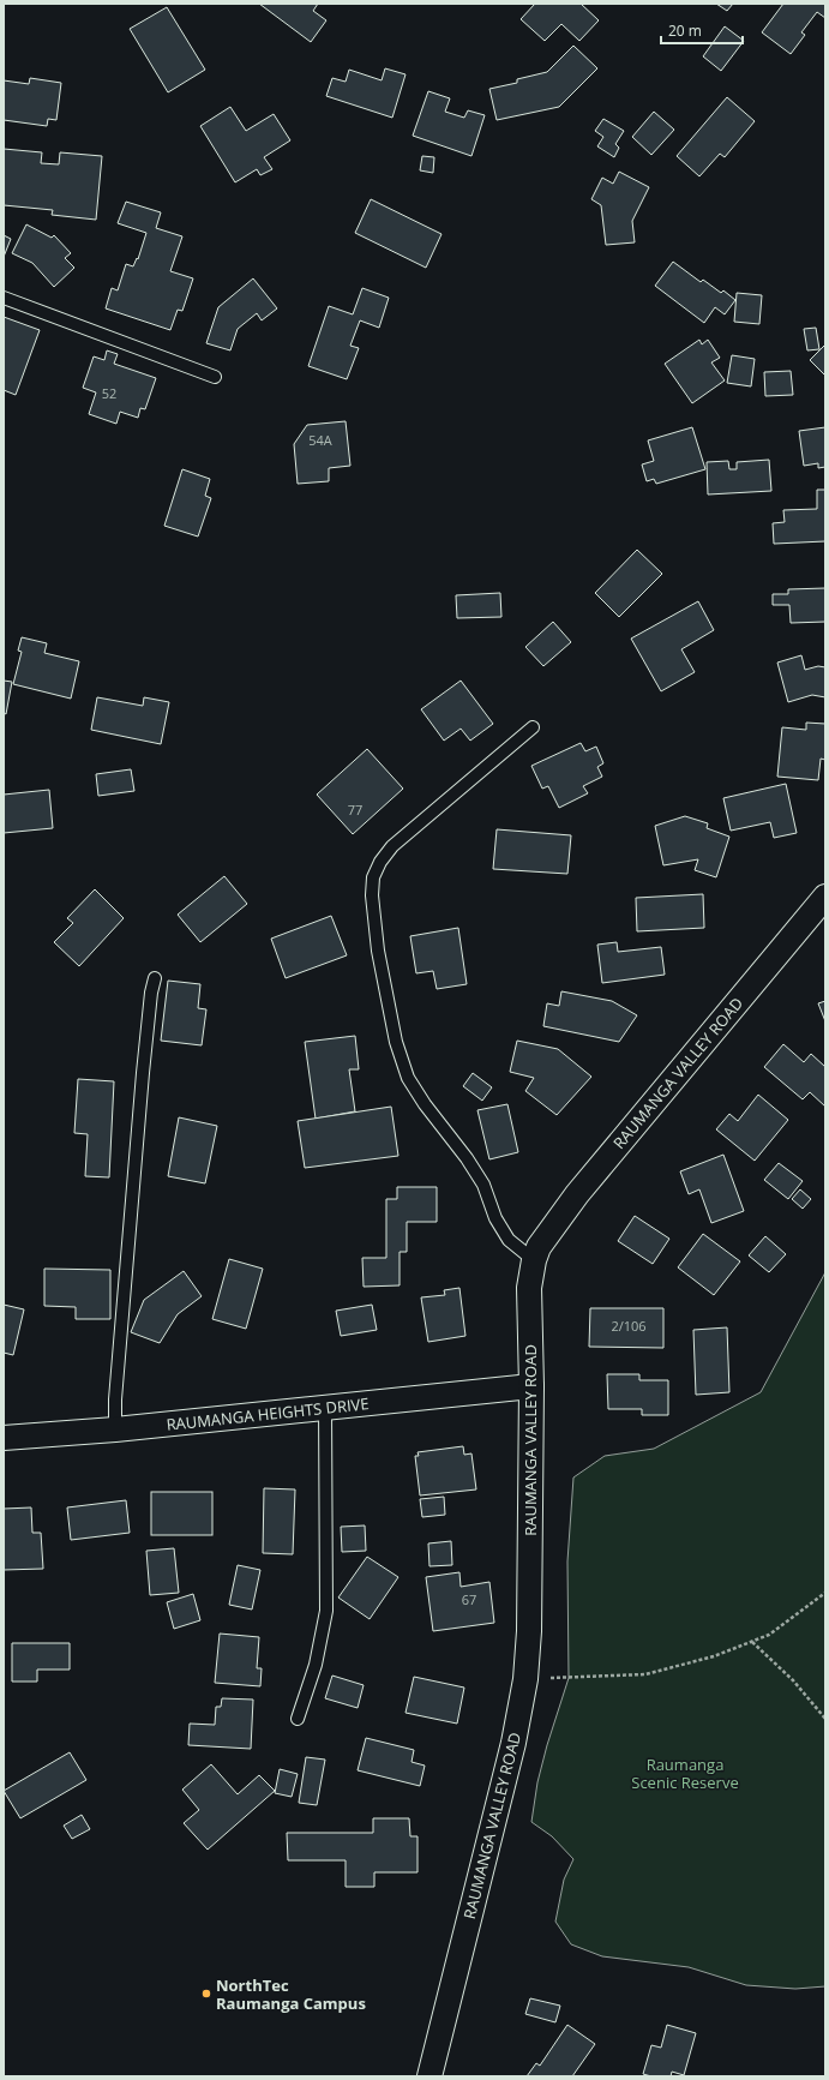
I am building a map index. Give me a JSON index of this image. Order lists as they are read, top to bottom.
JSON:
{
  "streets": {
    "street": ["RAUMANGA VALLEY ROAD", "RAUMANGA HEIGHTS DRIVE"]
  },
  "crossings": [
    ["RAUMANGA VALLEY ROAD", "RAUMANGA HEIGHTS DRIVE"]
  ],
  "parks": ["Raumanga Scenic Reserve"],
  "places": ["NorthTec Raumanga Campus"],
  "house_numbers": [
    "52",
    "54A",
    "77",
    "2/106",
    "67"
  ],
  "scale_bar": "20 m"
}
